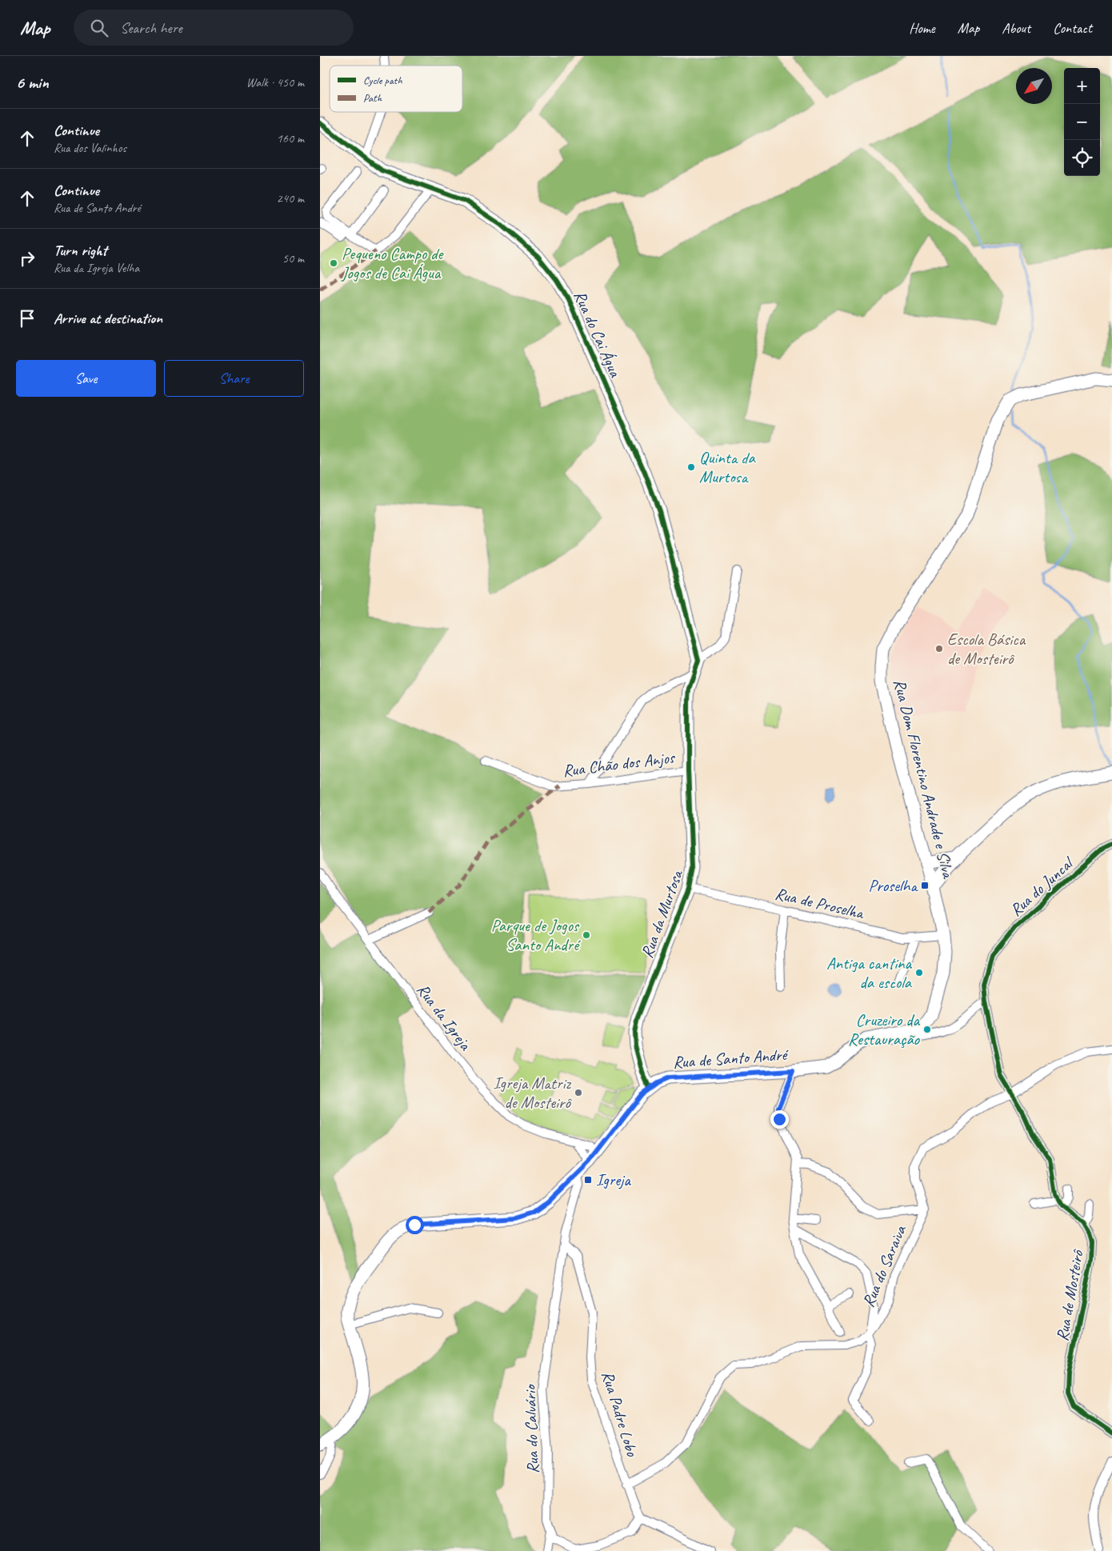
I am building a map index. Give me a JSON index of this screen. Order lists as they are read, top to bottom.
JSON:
{
  "streets": {
    "main road": [
      "Rua do Cai Água",
      "Rua Dom Florentino Andrade e Silva",
      "Rua da Murtosa",
      "Rua de Santo André"
    ],
    "street": [
      "Rua Chão dos Anjos",
      "Rua do Juncal",
      "Rua de Proselha",
      "Rua da Igreja",
      "Rua do Saraiva",
      "Rua de Mosteirô",
      "Rua Padre Lobo",
      "Rua do Calvário"
    ]
  },
  "crossings": [
    ["Rua Chão dos Anjos", "Rua da Murtosa"],
    ["Rua Dom Florentino Andrade e Silva", "Rua de Proselha"],
    ["Rua Dom Florentino Andrade e Silva", "Rua de Santo André"],
    ["Rua de Proselha", "Rua da Murtosa"],
    ["Rua da Murtosa", "Rua de Santo André"],
    ["Rua da Igreja", "Rua de Santo André"],
    ["Rua de Santo André", "Rua do Calvário"],
    ["Rua Padre Lobo", "Rua do Calvário"]
  ],
  "places": {
    "other": [
      "Pequeno Campo de Jogos de Cai Água",
      "Quinta da Murtosa",
      "Escola Básica de Mosteirô",
      "Parque de Jogos Santo André",
      "Antiga cantina da escola",
      "Cruzeiro da Restauração",
      "Igreja Matriz de Mosteirô"
    ],
    "transit": ["Proselha", "Igreja"]
  },
  "legend": ["Cycle path", "Path"],
  "north": "bottom left",
  "page": {
    "header": "Map",
    "search": "Search here",
    "nav": [
      "Home",
      "Map",
      "About",
      "Contact"
    ],
    "heading": ["6 min", "Walk · 450 m"],
    "map_buttons": ["+", "−"],
    "list": [
      ["Continue", "Rua dos Valinhos", "160 m"],
      ["Continue", "Rua de Santo André", "240 m"],
      ["Turn right", "Rua da Igreja Velha", "50 m"],
      "Arrive at destination"
    ],
    "buttons": ["Save", "Share"]
  }
}
